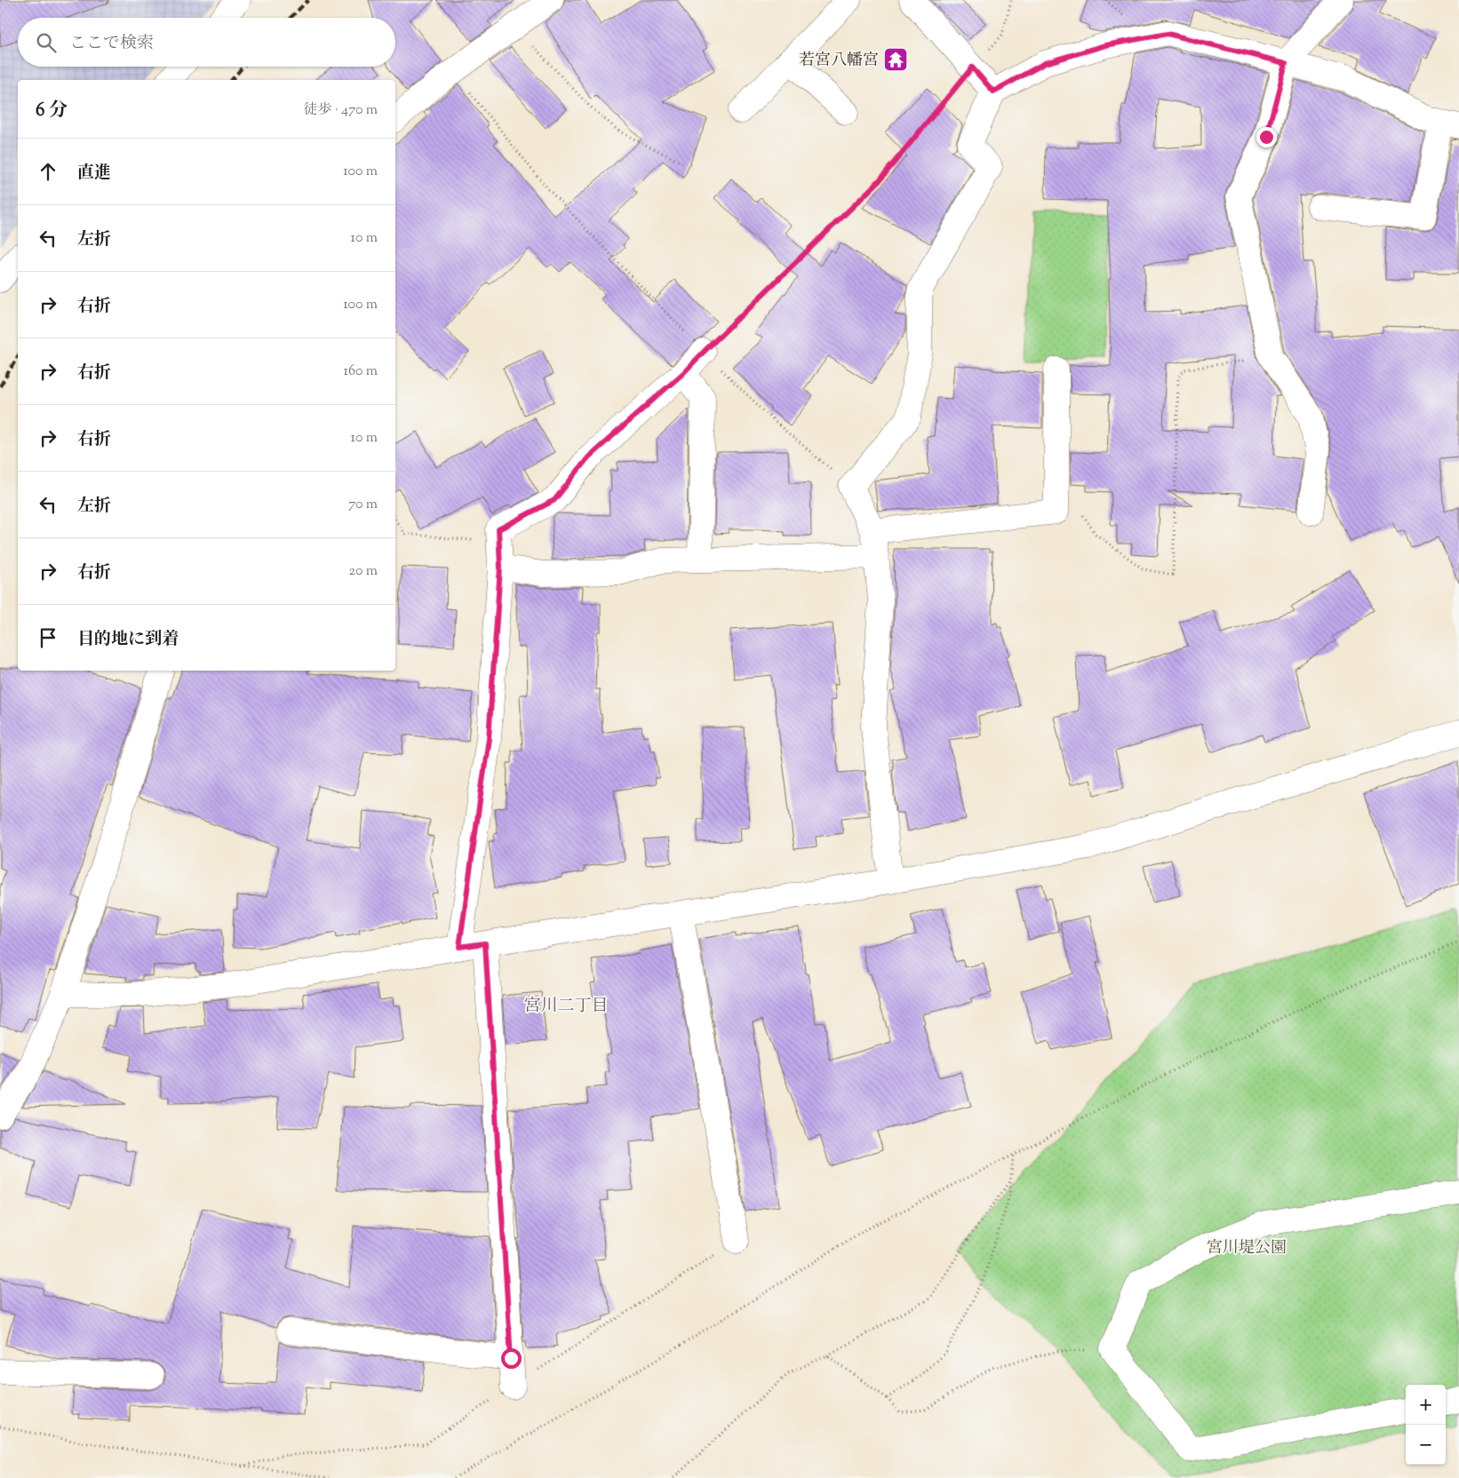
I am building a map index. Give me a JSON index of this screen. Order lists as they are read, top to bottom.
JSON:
{
  "districts": ["宮川二丁目"],
  "parks": ["宮川堤公園"],
  "places": {
    "temple": ["若宮八幡宮"]
  },
  "page": {
    "search": "ここで検索",
    "heading": ["6 分", "徒歩 · 470 m"],
    "list": [
      ["直進", "100 m"],
      ["左折", "10 m"],
      ["右折", "100 m"],
      ["右折", "160 m"],
      ["右折", "10 m"],
      ["左折", "70 m"],
      ["右折", "20 m"],
      "目的地に到着"
    ],
    "map_buttons": ["+", "−"]
  }
}
